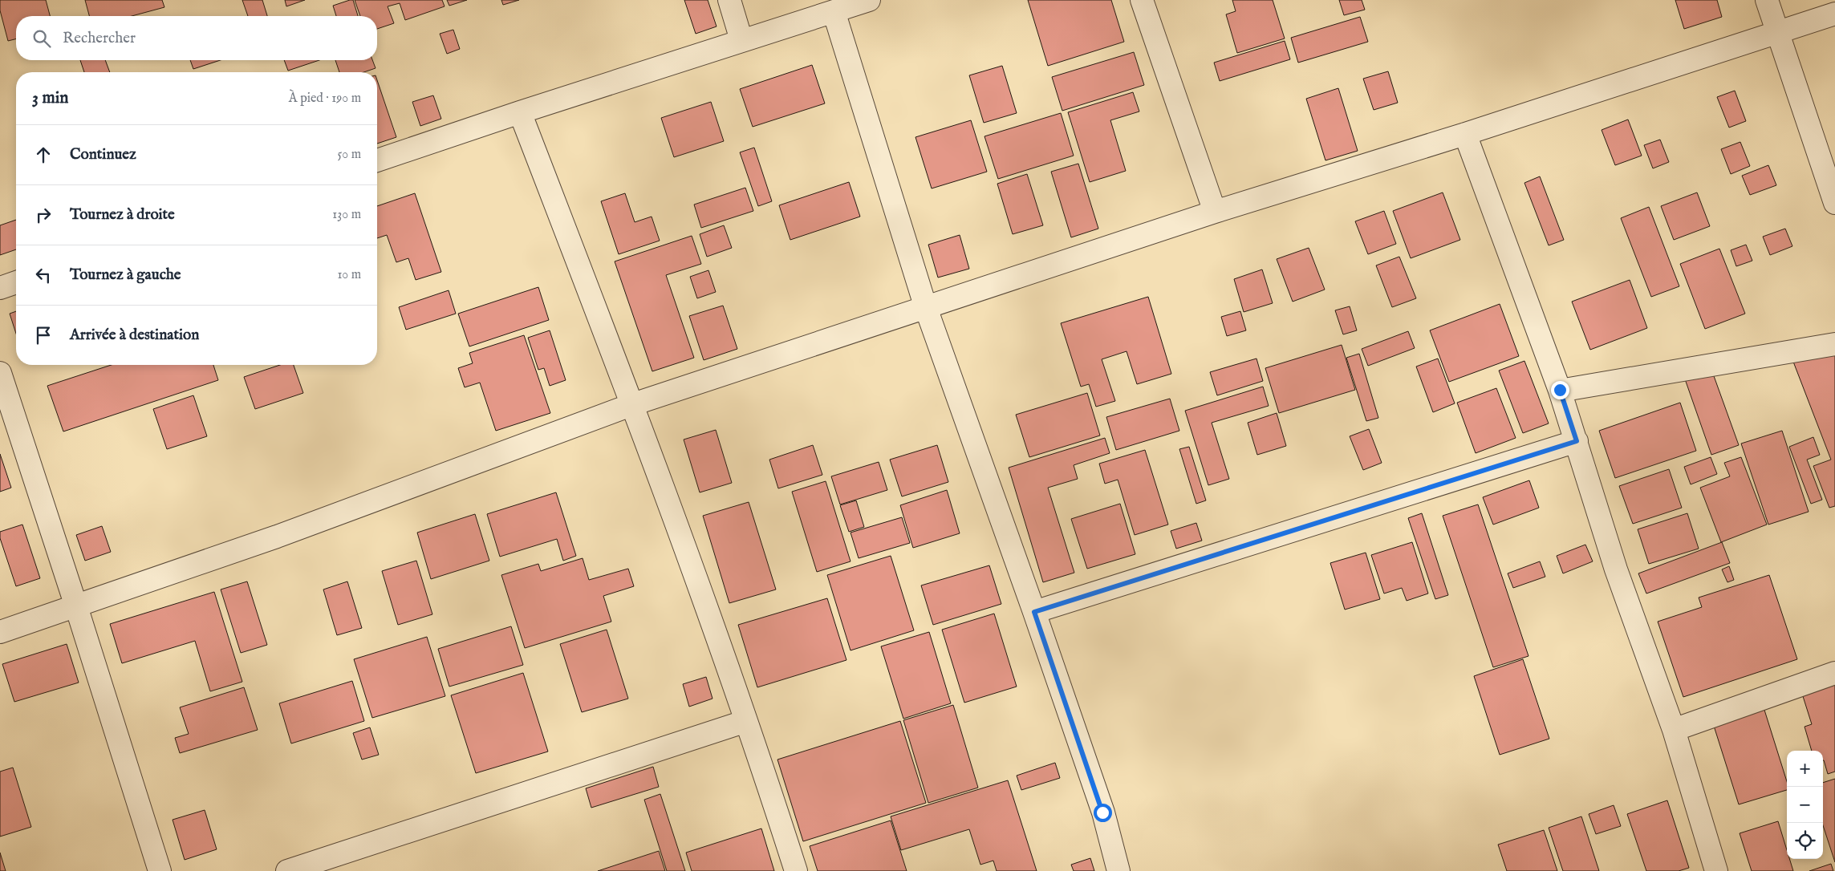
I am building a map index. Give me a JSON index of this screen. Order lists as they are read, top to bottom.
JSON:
{
  "page": {
    "search": "Rechercher",
    "heading": ["3 min", "À pied · 190 m"],
    "list": [
      ["Continuez", "50 m"],
      ["Tournez à droite", "130 m"],
      ["Tournez à gauche", "10 m"],
      "Arrivée à destination"
    ],
    "map_buttons": ["+", "−"]
  }
}
